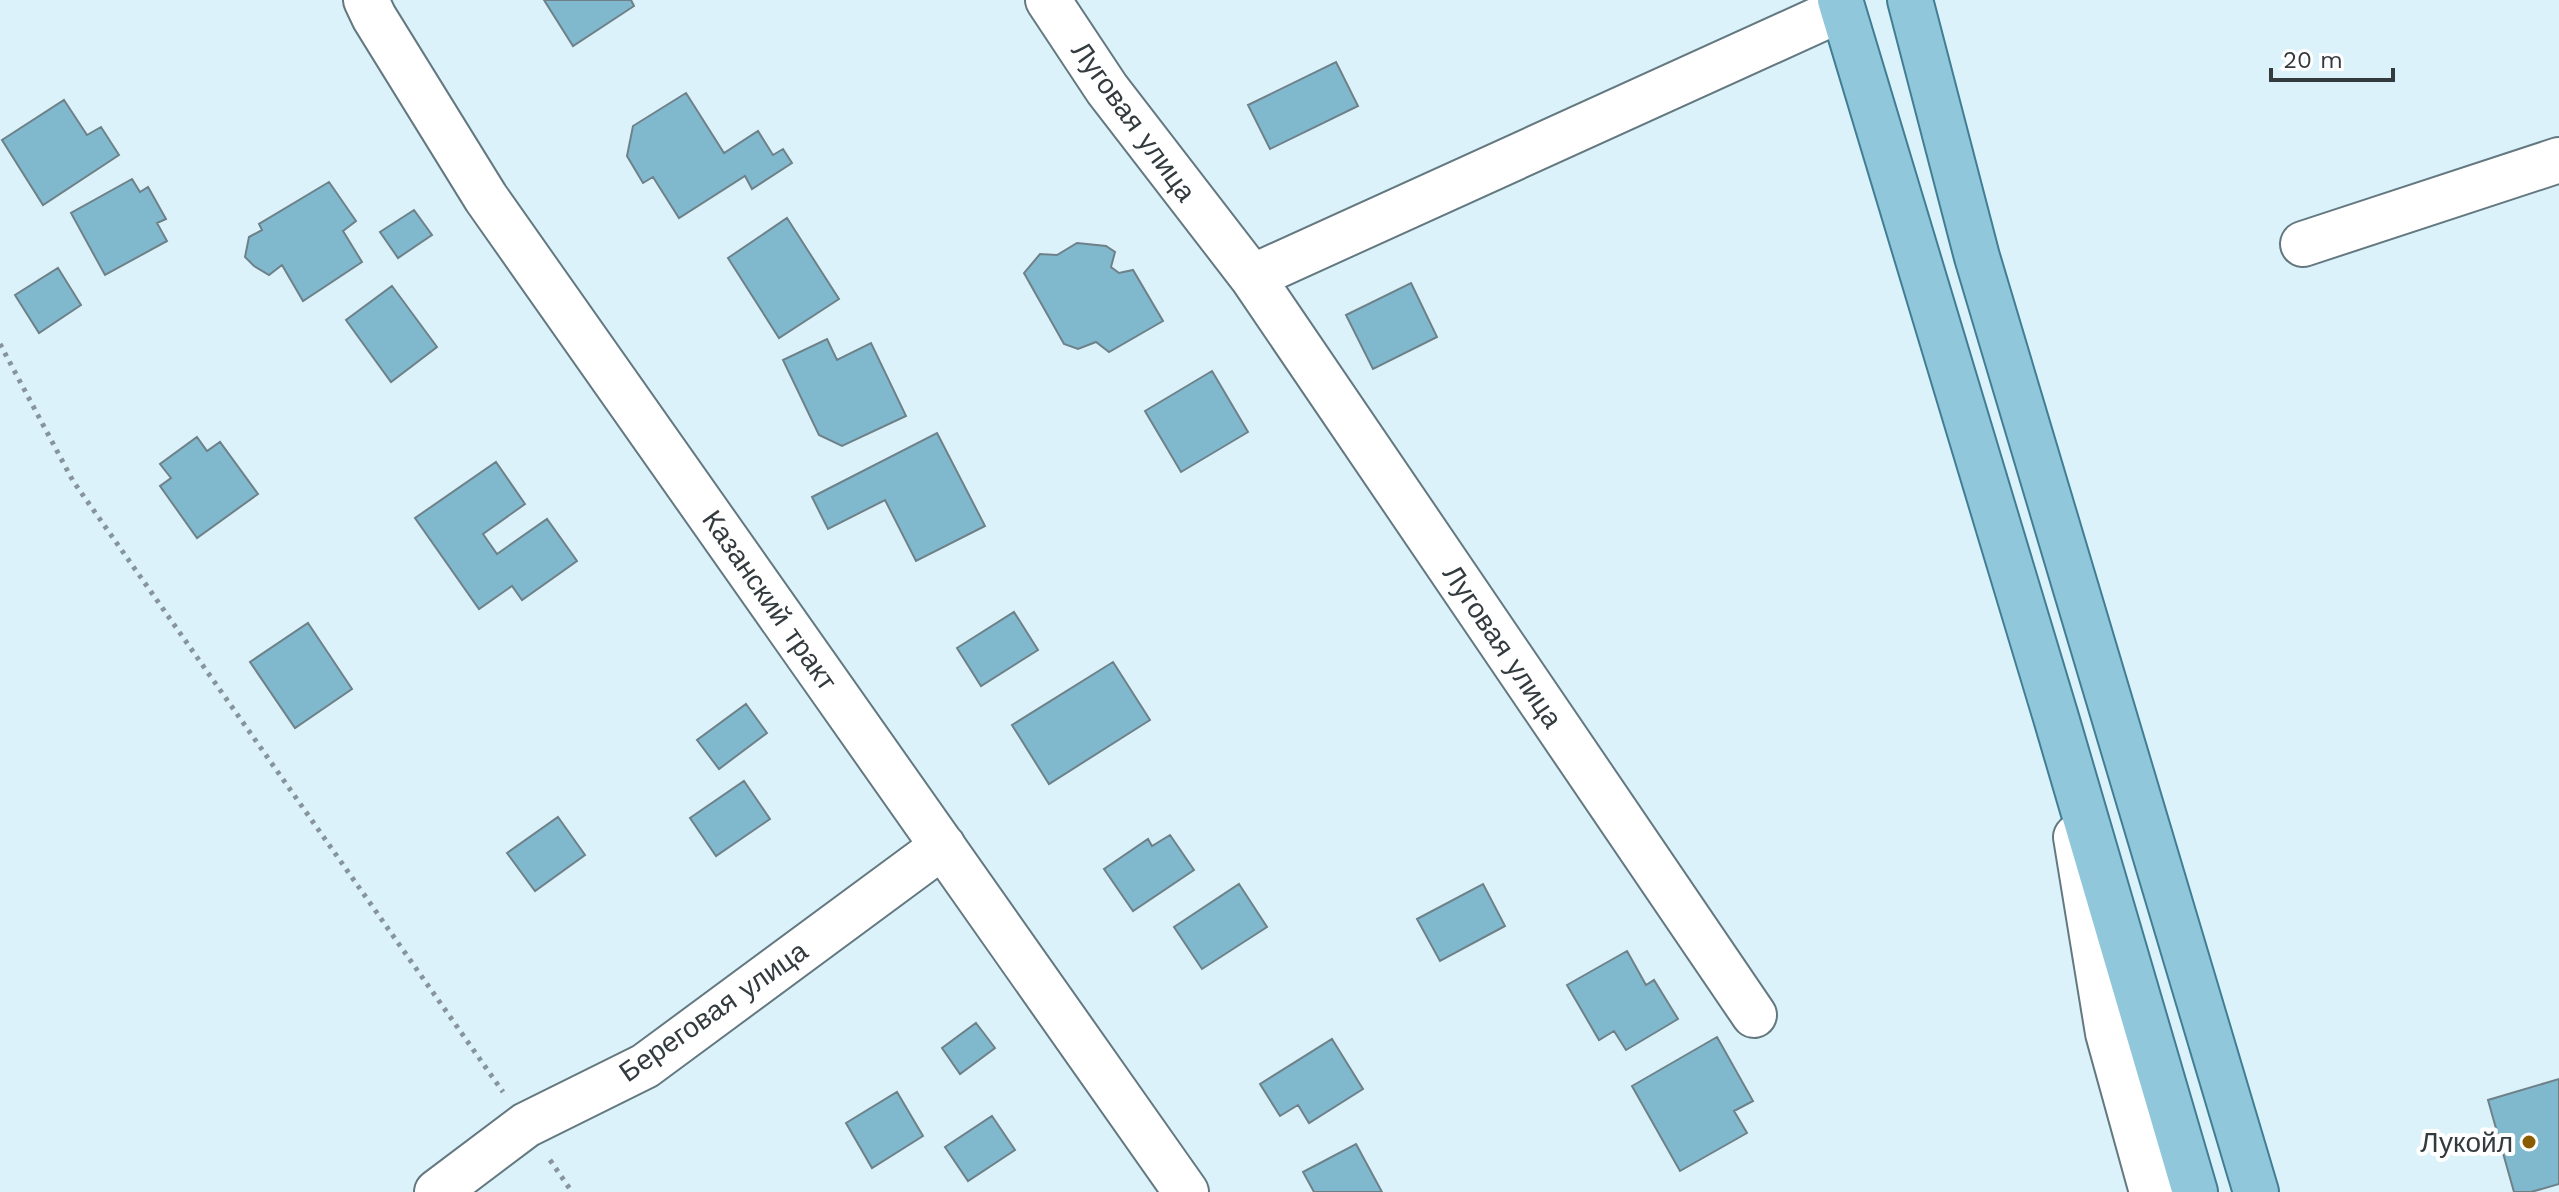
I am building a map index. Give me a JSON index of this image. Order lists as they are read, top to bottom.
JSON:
{
  "streets": {
    "street": ["Луговая улица", "Казанский тракт", "Береговая улица"]
  },
  "crossings": [
    ["Казанский тракт", "Береговая улица"]
  ],
  "places": ["Лукойл"],
  "scale_bar": "20 m"
}
